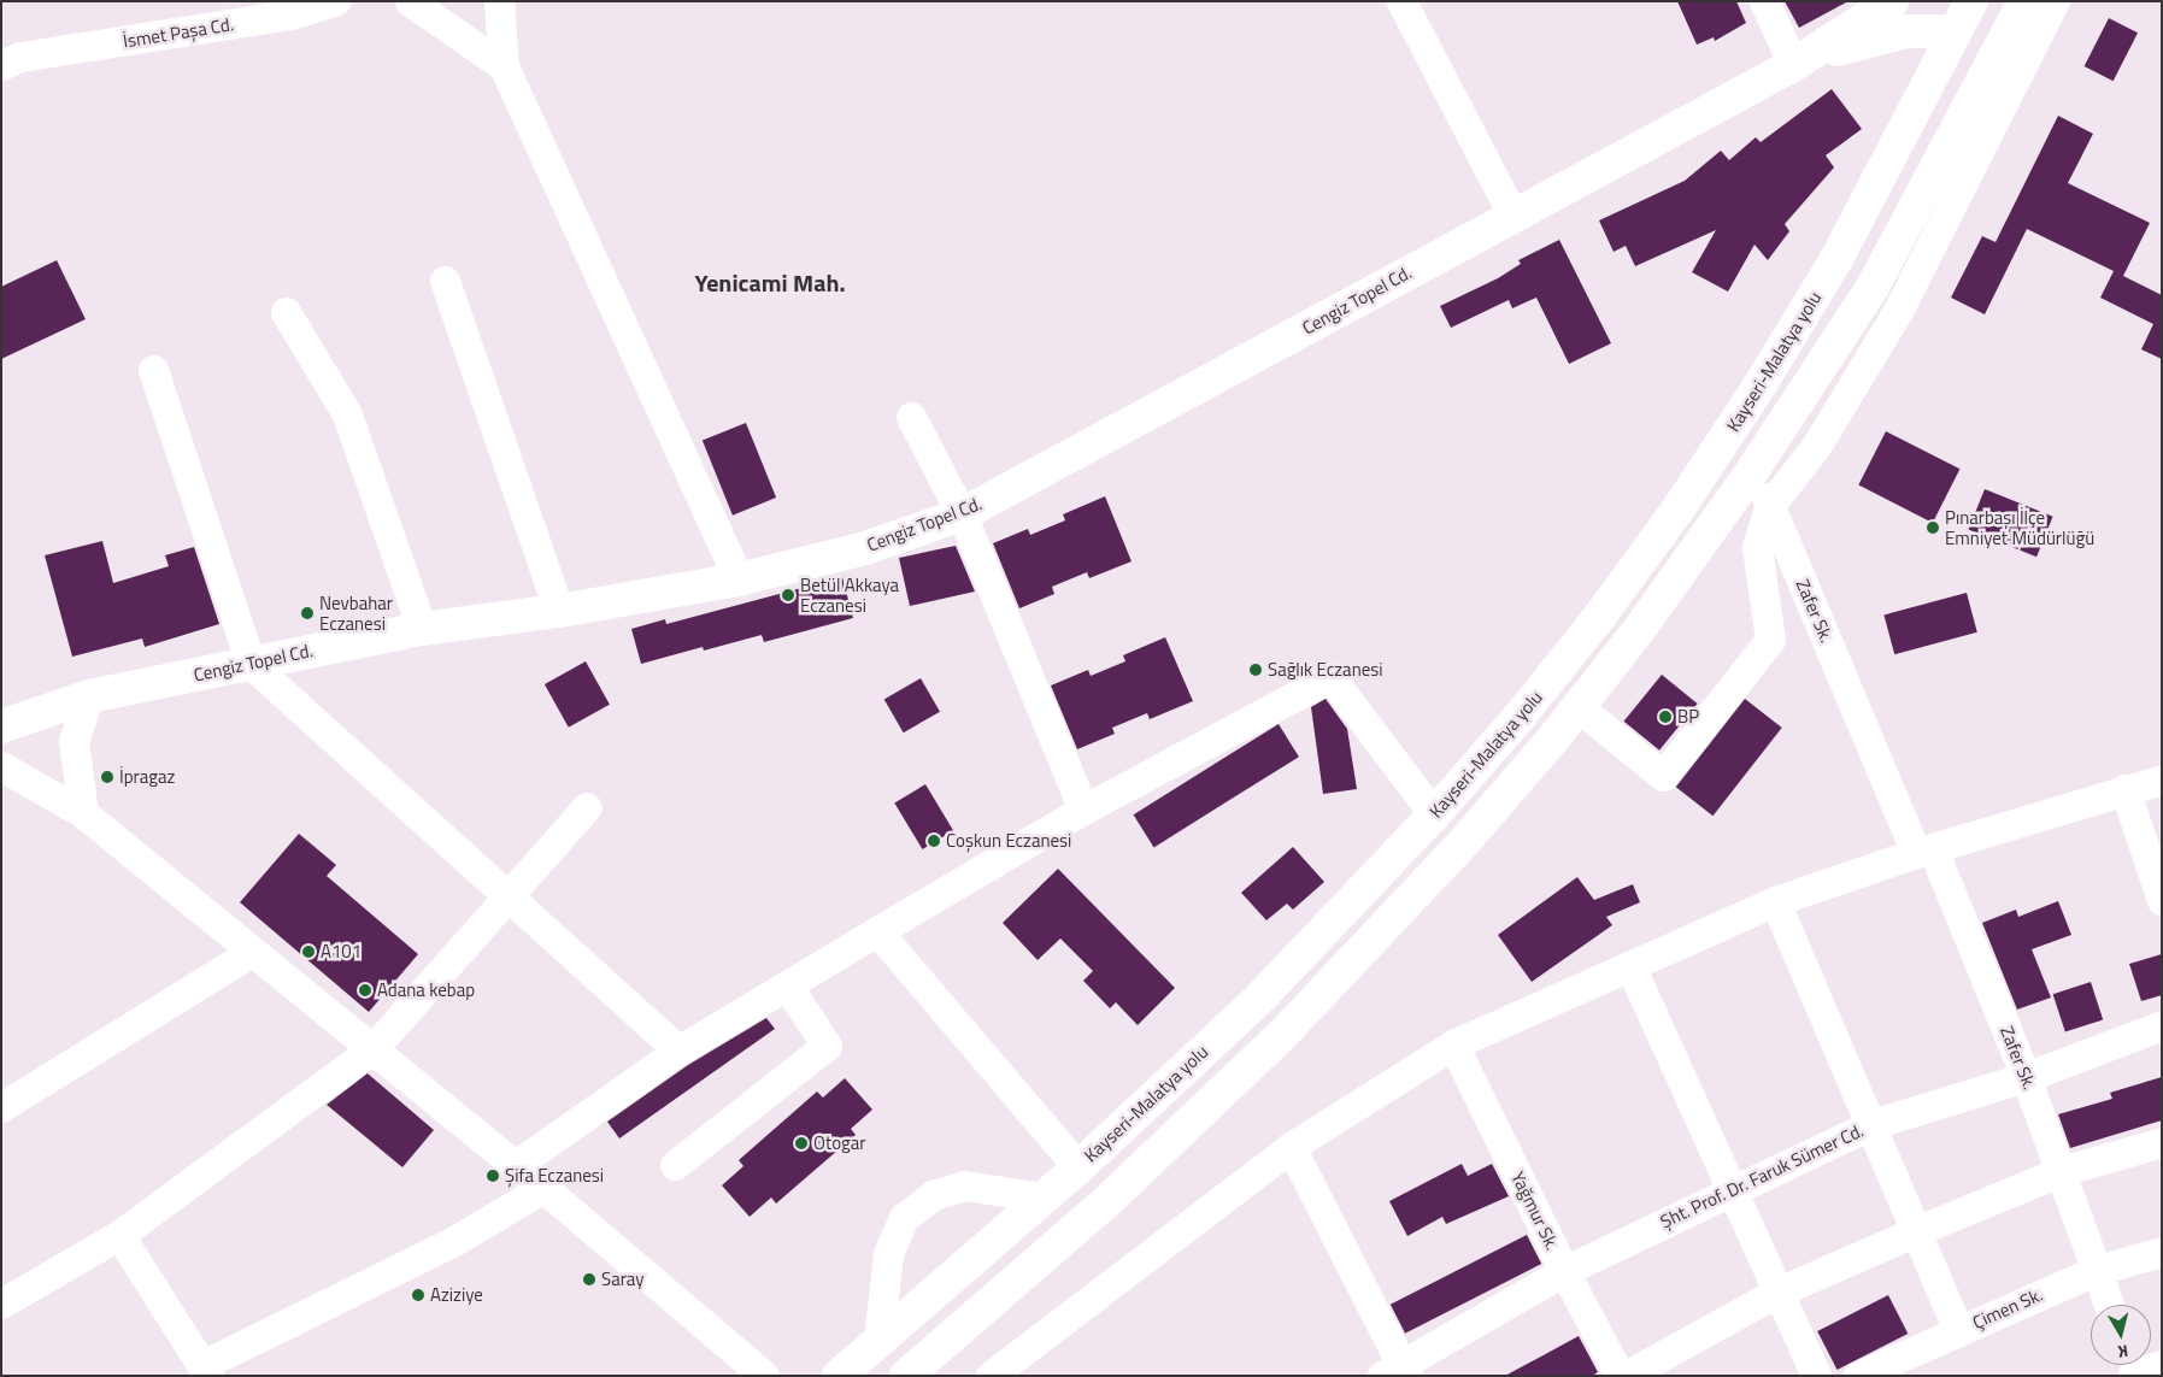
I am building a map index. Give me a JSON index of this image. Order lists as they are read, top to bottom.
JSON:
{
  "streets": {
    "main road": ["Cengiz Topel Cd.", "Kayseri-Malatya yolu"],
    "street": [
      "İsmet Paşa Cd.",
      "Zafer Sk.",
      "Şht. Prof. Dr. Faruk Sümer Cd.",
      "Yağmur Sk.",
      "Çimen Sk."
    ]
  },
  "crossings": [
    ["Zafer Sk.", "Şht. Prof. Dr. Faruk Sümer Cd."],
    ["Zafer Sk.", "Çimen Sk."],
    ["Şht. Prof. Dr. Faruk Sümer Cd.", "Yağmur Sk."]
  ],
  "districts": ["Yenicami Mah."],
  "places": [
    "Pınarbaşı İlçe Emniyet Müdürlüğü",
    "Betül Akkaya Eczanesi",
    "Nevbahar Eczanesi",
    "Sağlık Eczanesi",
    "BP",
    "İpragaz",
    "Coşkun Eczanesi",
    "A101",
    "Adana kebap",
    "Otogar",
    "Şifa Eczanesi",
    "Saray",
    "Aziziye"
  ],
  "north": "bottom"
}
